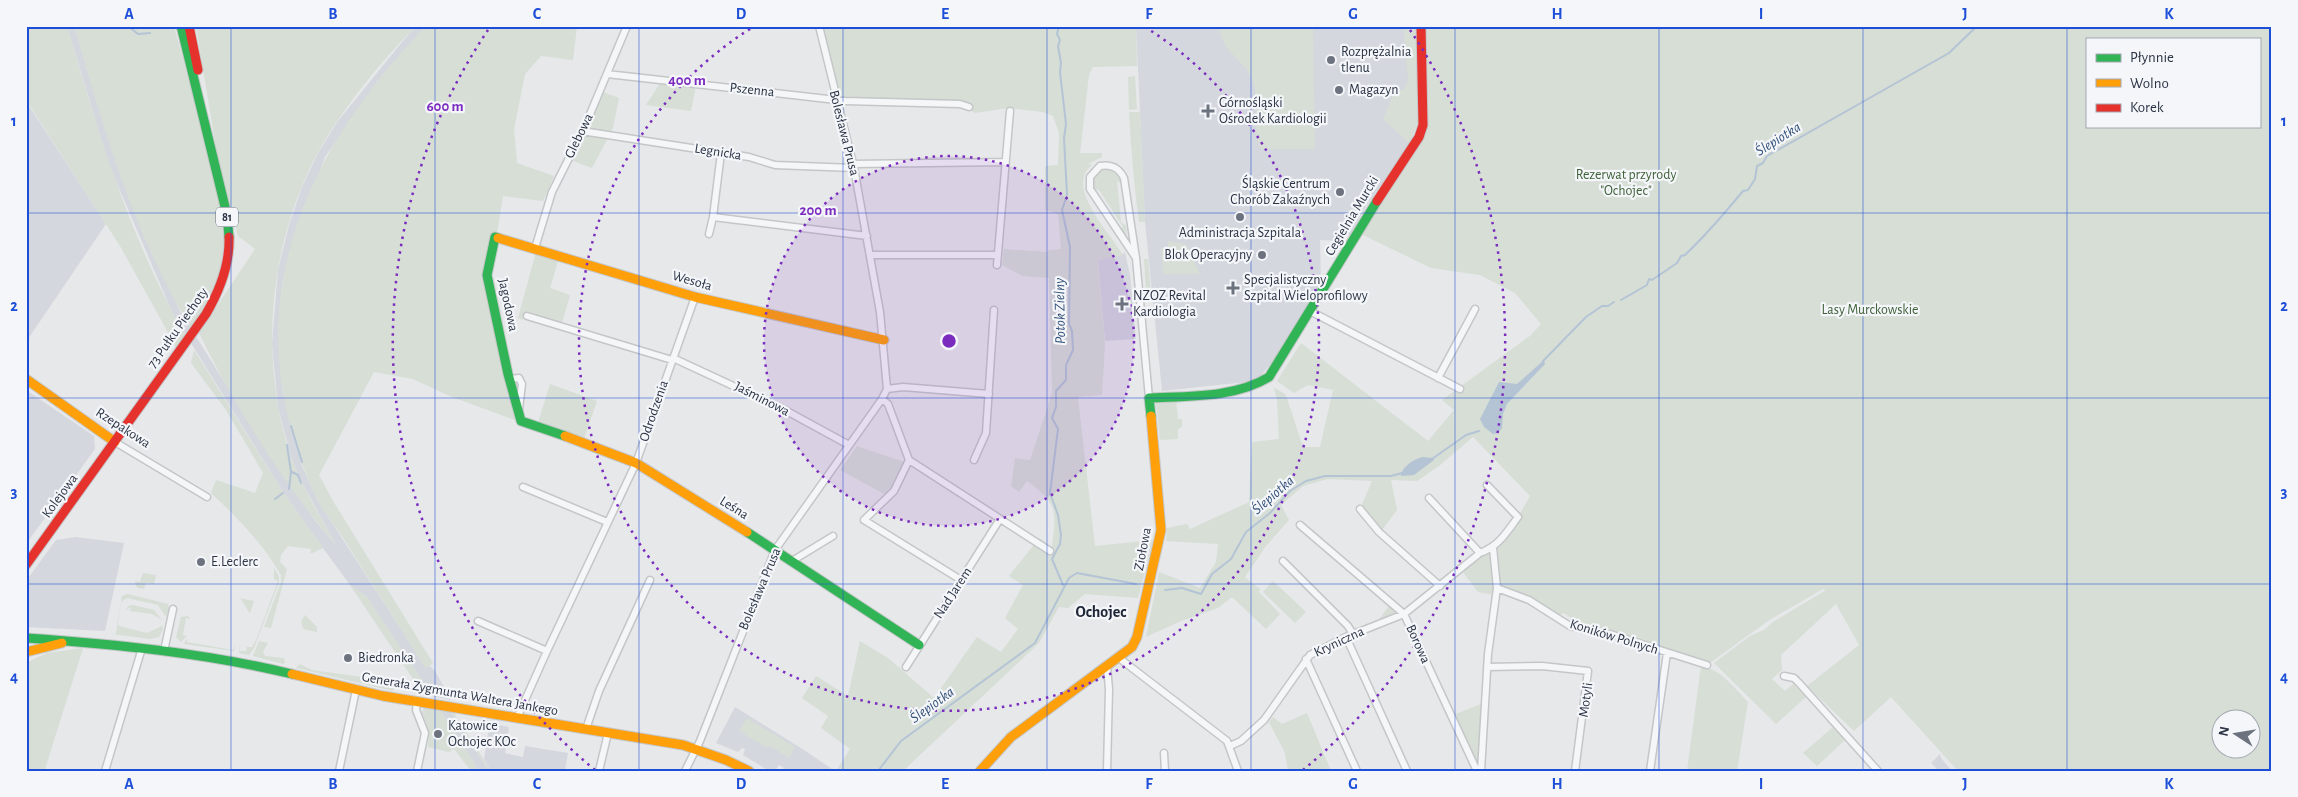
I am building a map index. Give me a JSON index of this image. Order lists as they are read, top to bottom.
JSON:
{
  "streets": {
    "street": [
      "Pszenna",
      "Bolesława Prusa",
      "Glebowa",
      "Legnicka",
      "Cegielnia Murcki",
      "81",
      "Wesoła",
      "Jagodowa",
      "73 Pułku Piechoty",
      "Jaśminowa",
      "Odrodzenia",
      "Rzepakowa",
      "Kolejowa",
      "Leśna",
      "Ziołowa",
      "Nad Jarem",
      "Koników Polnych",
      "Kryniczna",
      "Borowa",
      "Generała Zygmunta Waltera Jankego",
      "Motyli"
    ]
  },
  "crossings": [
    ["Pszenna", "Bolesława Prusa"],
    ["Pszenna", "Glebowa"],
    ["Bolesława Prusa", "Legnicka"],
    ["Bolesława Prusa", "Wesoła"],
    ["Bolesława Prusa", "Jaśminowa"],
    ["Bolesława Prusa", "Leśna"],
    ["Bolesława Prusa", "Generała Zygmunta Waltera Jankego"],
    ["Glebowa", "Legnicka"],
    ["Glebowa", "Wesoła"],
    ["Cegielnia Murcki", "Ziołowa"],
    ["Wesoła", "Jagodowa"],
    ["Wesoła", "Odrodzenia"],
    ["Jagodowa", "Leśna"],
    ["73 Pułku Piechoty", "Rzepakowa"],
    ["73 Pułku Piechoty", "Kolejowa"],
    ["Jaśminowa", "Odrodzenia"],
    ["Odrodzenia", "Leśna"],
    ["Odrodzenia", "Generała Zygmunta Waltera Jankego"],
    ["Rzepakowa", "Kolejowa"],
    ["Leśna", "Nad Jarem"],
    ["Kryniczna", "Borowa"]
  ],
  "districts": ["Ochojec"],
  "water": ["Ślepiotka", "Potok Zielny"],
  "parks": ["Rezerwat przyrody \"Ochojec\"", "Lasy Murckowskie"],
  "places": {
    "other": [
      "Rozprężalnia tlenu",
      "Magazyn",
      "Śląskie Centrum Chorób Zakaźnych",
      "Administracja Szpitala",
      "Blok Operacyjny",
      "E.Leclerc",
      "Biedronka",
      "Katowice Ochojec KOc"
    ],
    "health": ["Górnośląski Ośrodek Kardiologii", "Specjalistyczny Szpital Wieloprofilowy", "NZOZ Revital Kardiologia"]
  },
  "legend": ["Płynnie", "Wolno", "Korek"],
  "north": "left",
  "grid": {
    "columns": [
      "A",
      "B",
      "C",
      "D",
      "E",
      "F",
      "G",
      "H",
      "I",
      "J",
      "K"
    ],
    "rows": [
      "1",
      "2",
      "3",
      "4"
    ]
  },
  "rings": ["400 m", "600 m", "200 m"]
}
